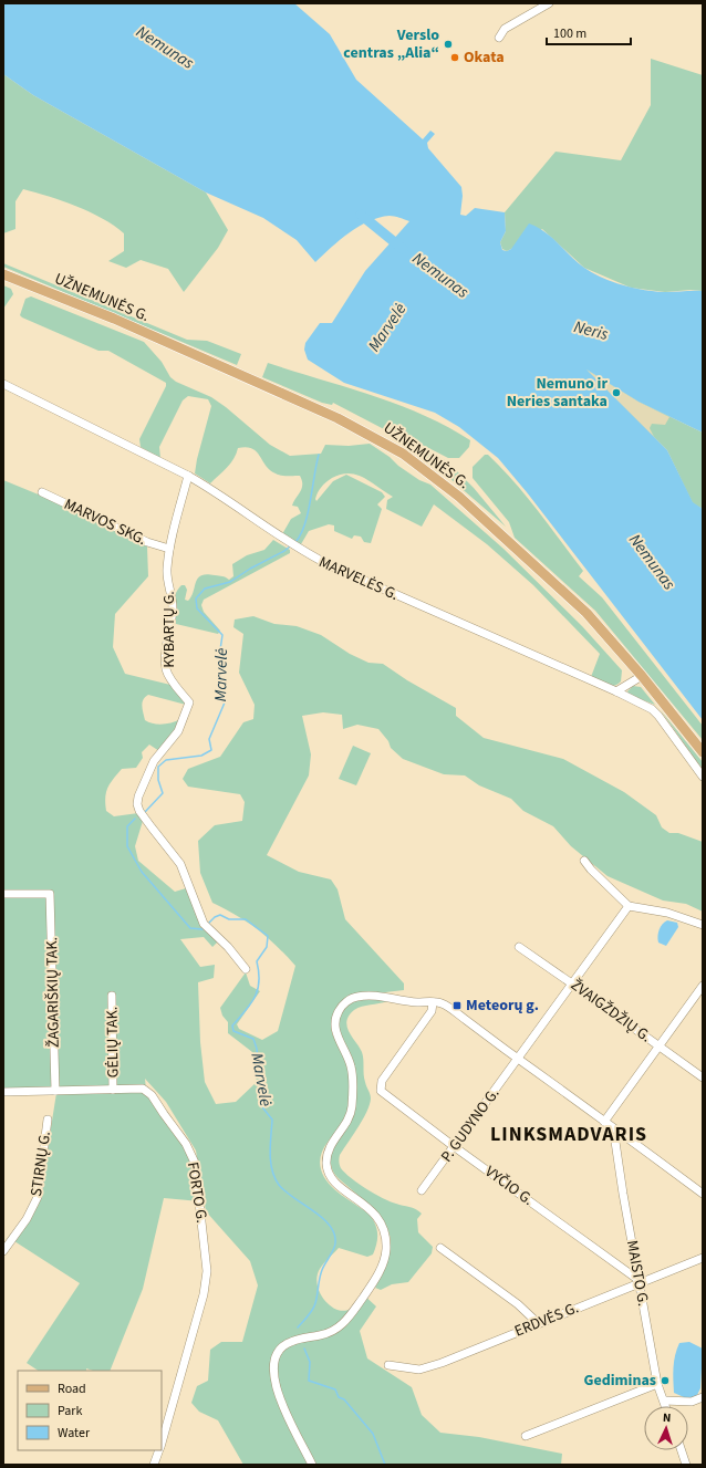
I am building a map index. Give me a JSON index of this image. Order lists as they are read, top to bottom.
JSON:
{
  "streets": {
    "main road": ["UŽNEMUNĖS G."],
    "street": [
      "MARVOS SKG.",
      "MARVELĖS G.",
      "KYBARTŲ G.",
      "ŽAGARIŠKIŲ TAK.",
      "ŽVAIGŽDŽIŲ G.",
      "GĖLIŲ TAK.",
      "P. GUDYNO G.",
      "STIRNŲ G.",
      "VYČIO G.",
      "FORTO G.",
      "MAISTO G.",
      "ERDVĖS G."
    ]
  },
  "crossings": [
    ["MARVOS SKG.", "KYBARTŲ G."],
    ["MARVELĖS G.", "KYBARTŲ G."],
    ["ŽAGARIŠKIŲ TAK.", "FORTO G."],
    ["ŽVAIGŽDŽIŲ G.", "P. GUDYNO G."],
    ["GĖLIŲ TAK.", "FORTO G."],
    ["P. GUDYNO G.", "VYČIO G."],
    ["VYČIO G.", "MAISTO G."],
    ["VYČIO G.", "ERDVĖS G."],
    ["MAISTO G.", "ERDVĖS G."]
  ],
  "districts": ["LINKSMADVARIS"],
  "water": ["Nemunas", "Marvelė", "Neris"],
  "places": {
    "other": [
      "Verslo centras „Alia“",
      "Okata",
      "Nemuno ir Neries santaka",
      "Gediminas"
    ],
    "transit": ["Meteorų g."]
  },
  "legend": ["Road", "Park", "Water"],
  "scale_bar": "100 m",
  "north": "top"
}
